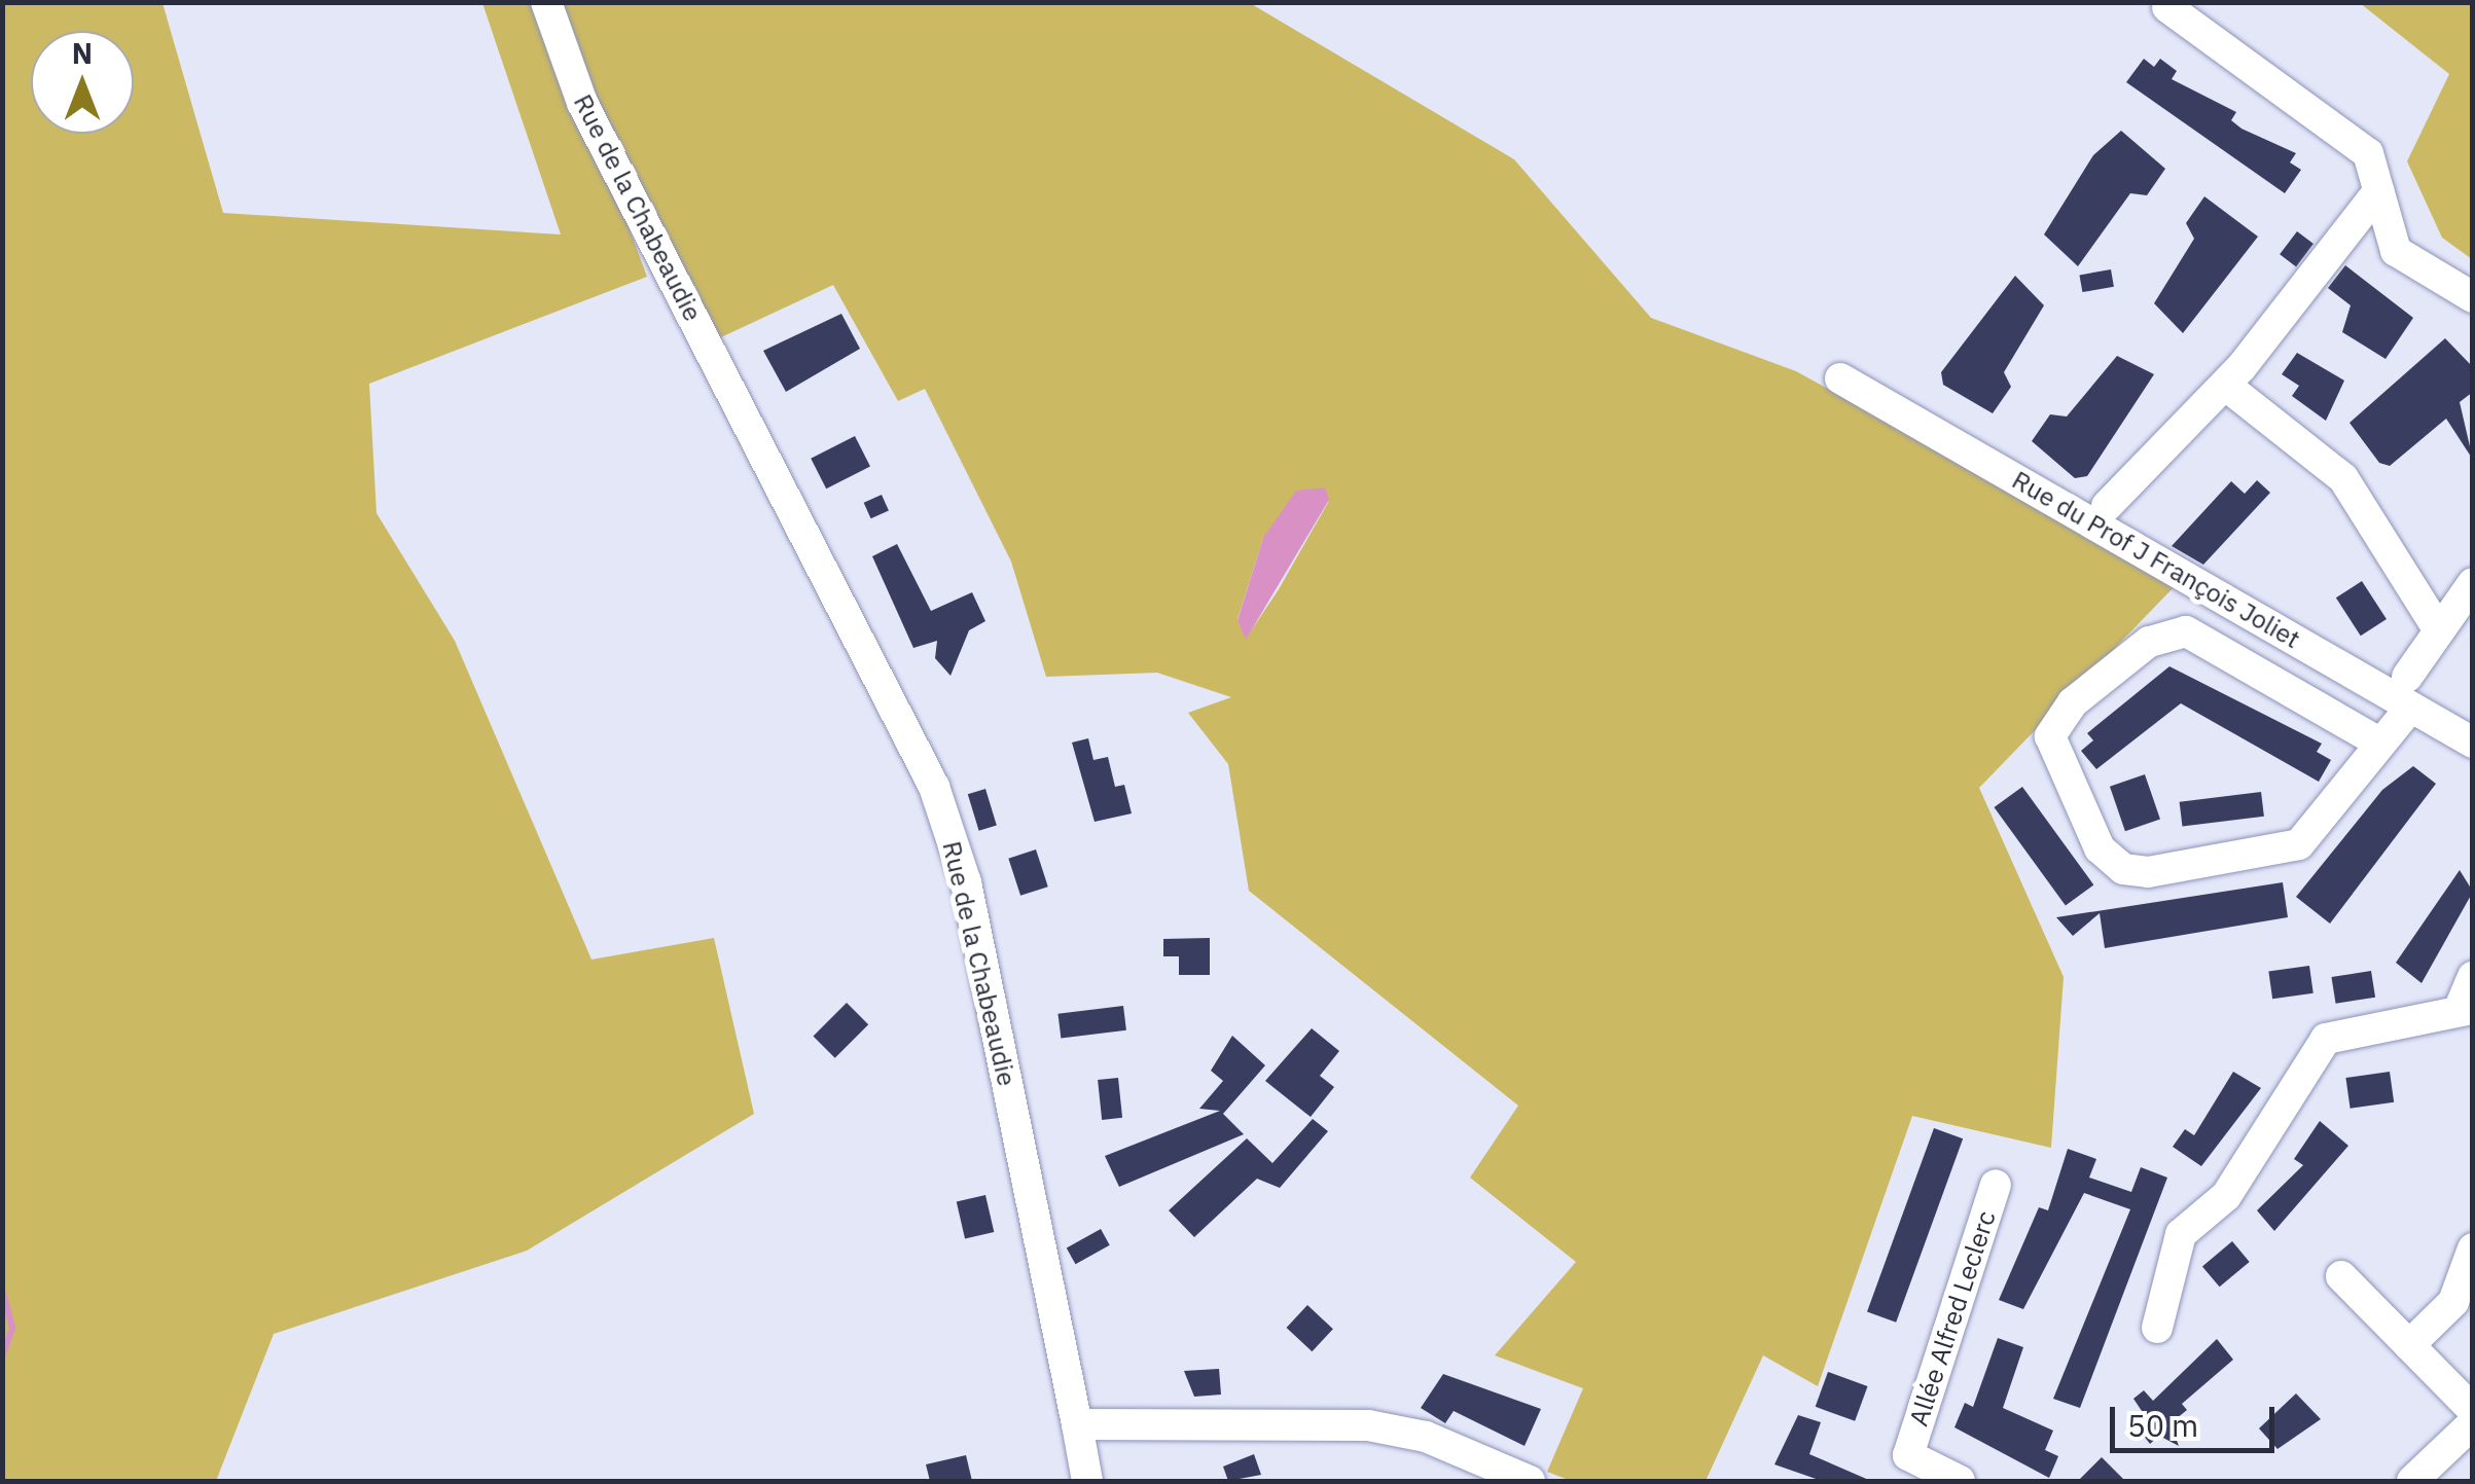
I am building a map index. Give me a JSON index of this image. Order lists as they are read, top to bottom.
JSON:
{
  "streets": {
    "street": ["Rue de la Chabeaudie", "Rue du Prof J François Joliet", "Allée Alfred Leclerc"]
  },
  "scale_bar": "50 m",
  "north": "top"
}
